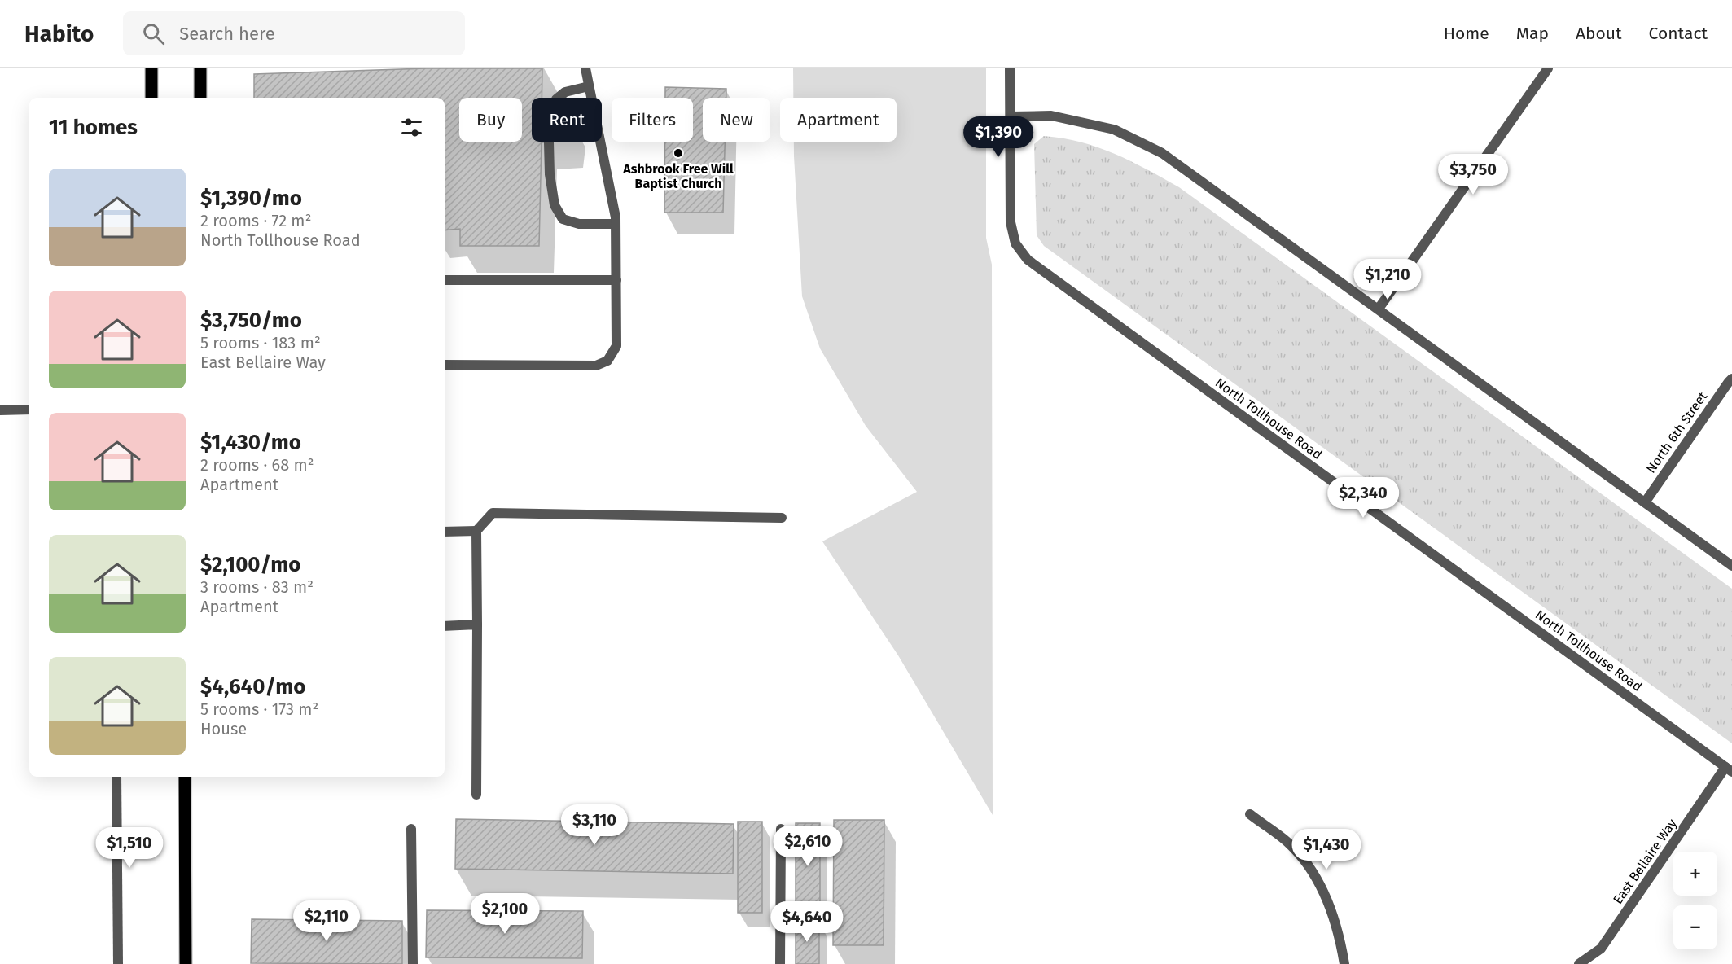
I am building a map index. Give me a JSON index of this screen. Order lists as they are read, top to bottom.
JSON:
{
  "streets": {
    "street": ["North Tollhouse Road", "North 6th Street", "East Bellaire Way"]
  },
  "crossings": [
    ["North Tollhouse Road", "East Bellaire Way"]
  ],
  "places": ["Ashbrook Free Will Baptist Church"],
  "page": {
    "header": "Habito",
    "search": "Search here",
    "nav": [
      "Home",
      "Map",
      "About",
      "Contact"
    ],
    "chip": [
      "Buy",
      "Rent",
      "Filters",
      "New",
      "Apartment"
    ],
    "heading": "11 homes",
    "price": [
      "$1,390",
      "$3,750",
      "$1,210",
      "$2,340",
      "$3,110",
      "$2,610",
      "$1,510",
      "$1,430",
      "$2,100",
      "$2,110",
      "$4,640"
    ],
    "list": [
      {
        "name": "$1,390/mo",
        "note": "2 rooms · 72 m² · North Tollhouse Road"
      },
      {
        "name": "$3,750/mo",
        "note": "5 rooms · 183 m² · East Bellaire Way"
      },
      {
        "name": "$1,430/mo",
        "note": "2 rooms · 68 m² · Apartment"
      },
      {
        "name": "$2,100/mo",
        "note": "3 rooms · 83 m² · Apartment"
      },
      {
        "name": "$4,640/mo",
        "note": "5 rooms · 173 m² · House"
      }
    ],
    "map_buttons": ["+", "−"]
  }
}
